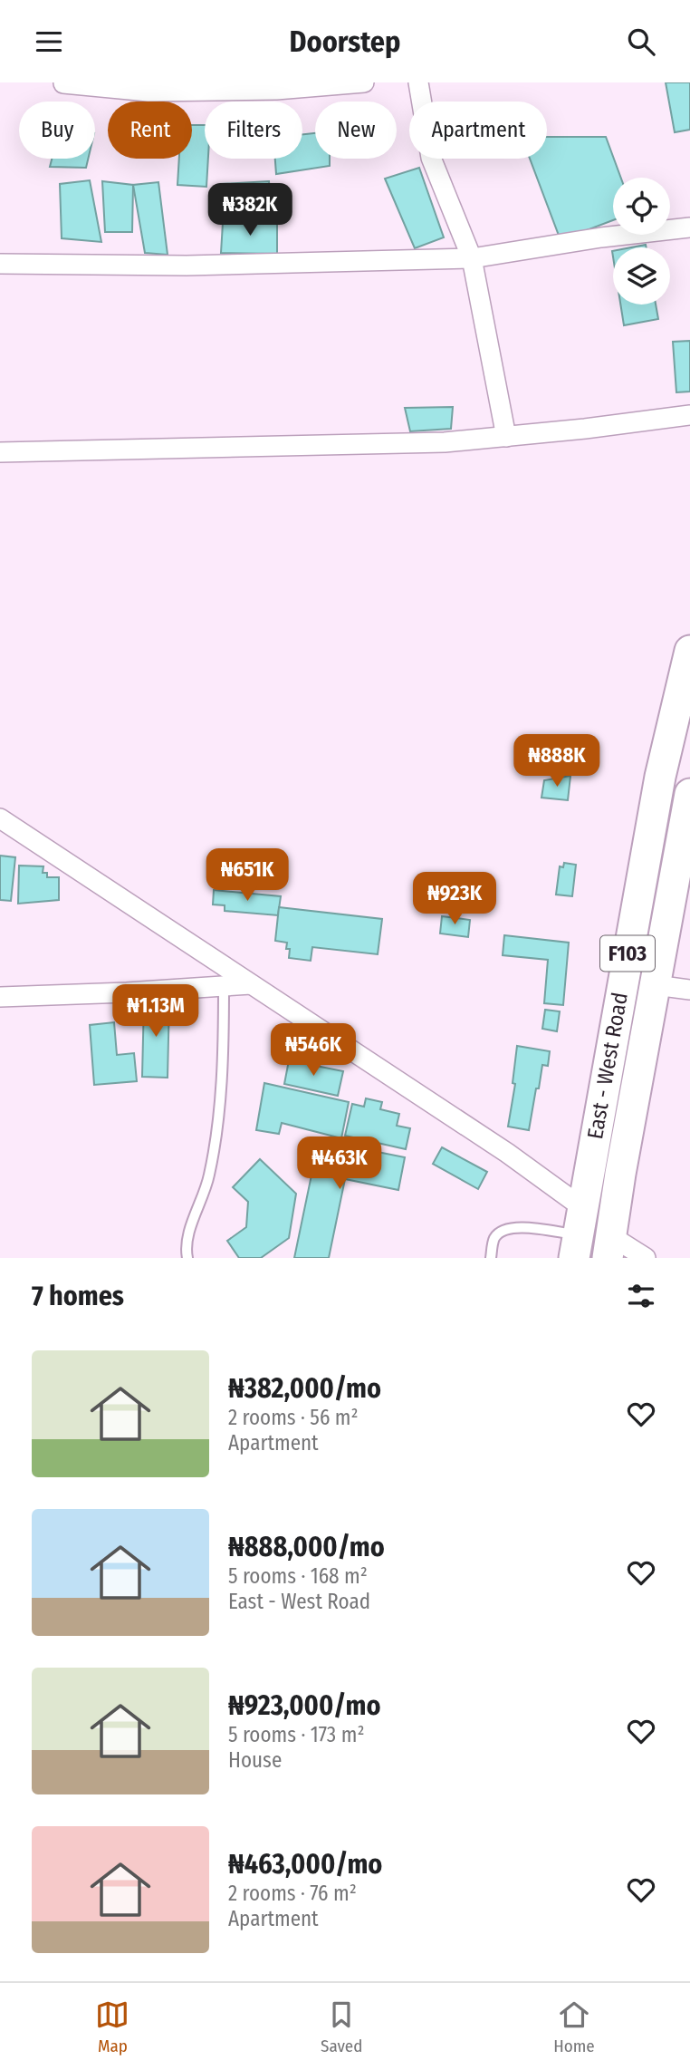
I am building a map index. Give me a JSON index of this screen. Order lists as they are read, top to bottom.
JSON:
{
  "streets": {
    "main road": ["F103", "East - West Road"]
  },
  "page": {
    "header": "Doorstep",
    "chip": [
      "Buy",
      "Rent",
      "Filters",
      "New",
      "Apartment"
    ],
    "price": [
      "₦382K",
      "₦888K",
      "₦651K",
      "₦923K",
      "₦1.13M",
      "₦546K",
      "₦463K"
    ],
    "heading": "7 homes",
    "list": [
      {
        "name": "₦382,000/mo",
        "note": "2 rooms · 56 m² · Apartment"
      },
      {
        "name": "₦888,000/mo",
        "note": "5 rooms · 168 m² · East - West Road"
      },
      {
        "name": "₦923,000/mo",
        "note": "5 rooms · 173 m² · House"
      },
      {
        "name": "₦463,000/mo",
        "note": "2 rooms · 76 m² · Apartment"
      }
    ],
    "tabs": ["Map", "Saved", "Home"]
  }
}
